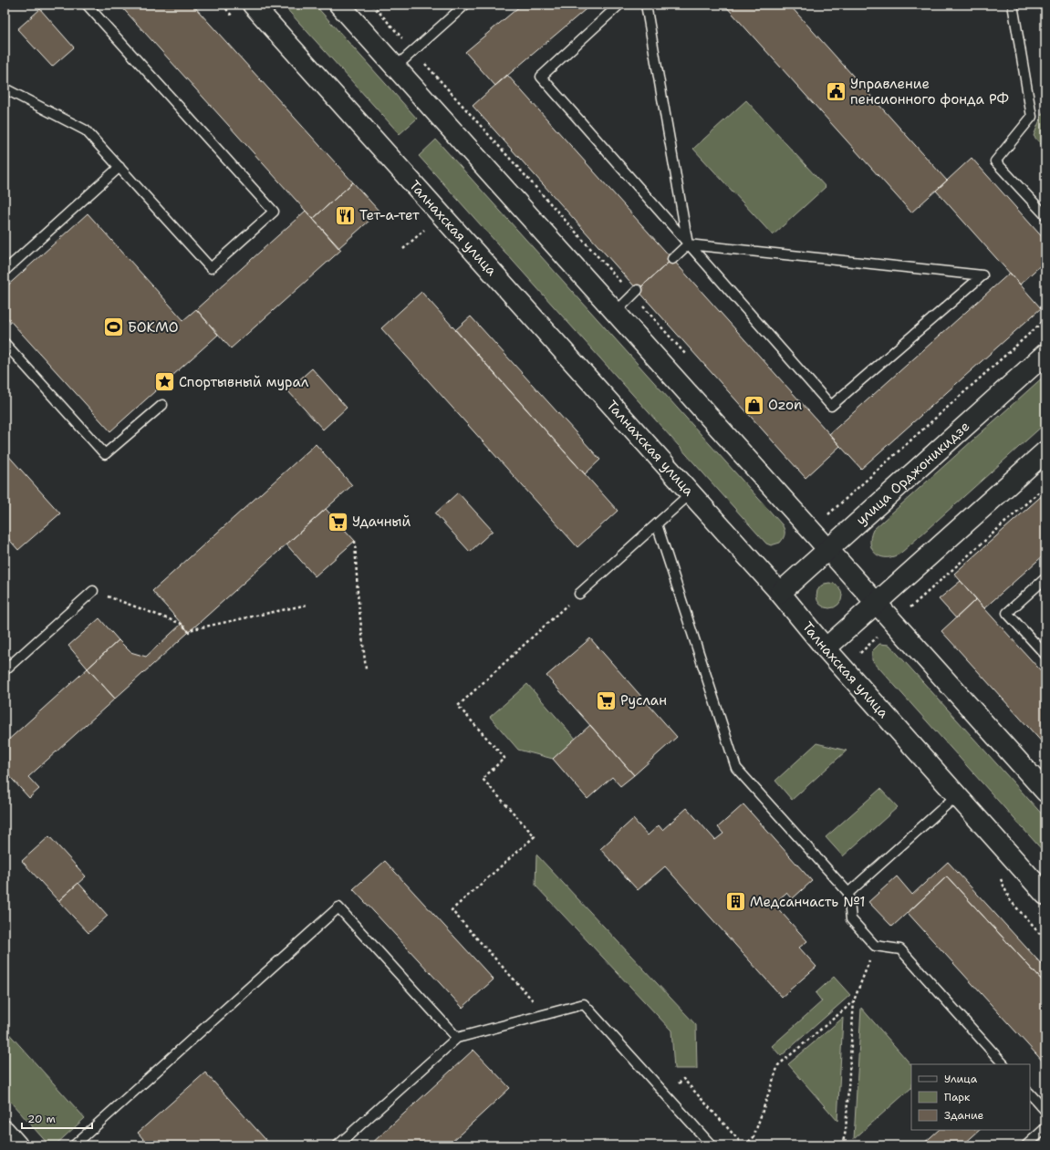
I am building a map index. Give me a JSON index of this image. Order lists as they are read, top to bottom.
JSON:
{
  "streets": {
    "street": ["Талнахская улица", "улица Орджоникидзе"]
  },
  "crossings": [
    ["Талнахская улица", "улица Орджоникидзе"]
  ],
  "places": {
    "public building": ["Управление пенсионного фонда РФ"],
    "restaurant": ["Тет-а-тет"],
    "sports": ["БОКМО"],
    "place": ["Спортывный мурал"],
    "shop": ["Ozon"],
    "supermarket": ["Удачный", "Руслан"],
    "building": ["Медсанчасть №1"]
  },
  "legend": ["Улица", "Парк", "Здание"],
  "scale_bar": "20 m"
}
